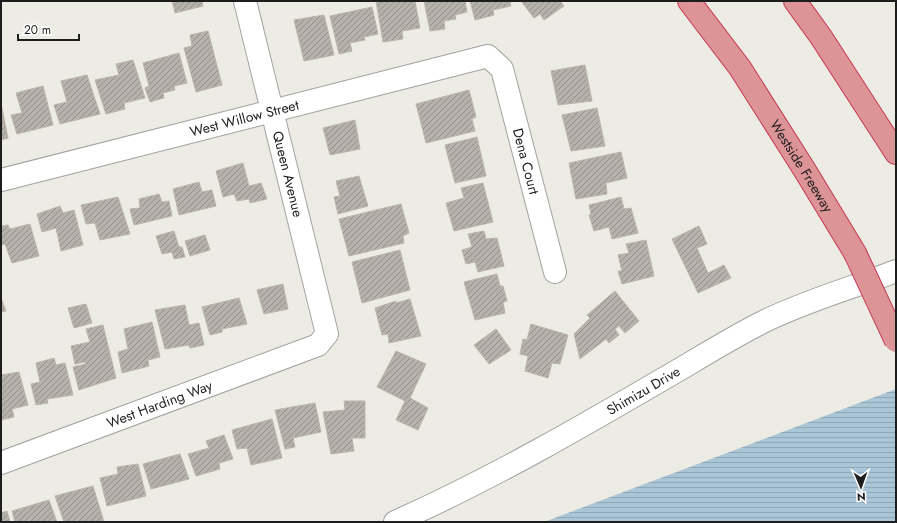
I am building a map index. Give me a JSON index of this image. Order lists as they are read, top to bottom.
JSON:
{
  "streets": {
    "highway": ["Westside Freeway"],
    "street": [
      "West Willow Street",
      "Dena Court",
      "Queen Avenue",
      "Shimizu Drive",
      "West Harding Way"
    ]
  },
  "crossings": [
    ["West Willow Street", "Dena Court"],
    ["West Willow Street", "Queen Avenue"],
    ["Queen Avenue", "West Harding Way"]
  ],
  "scale_bar": "20 m",
  "north": "bottom"
}
